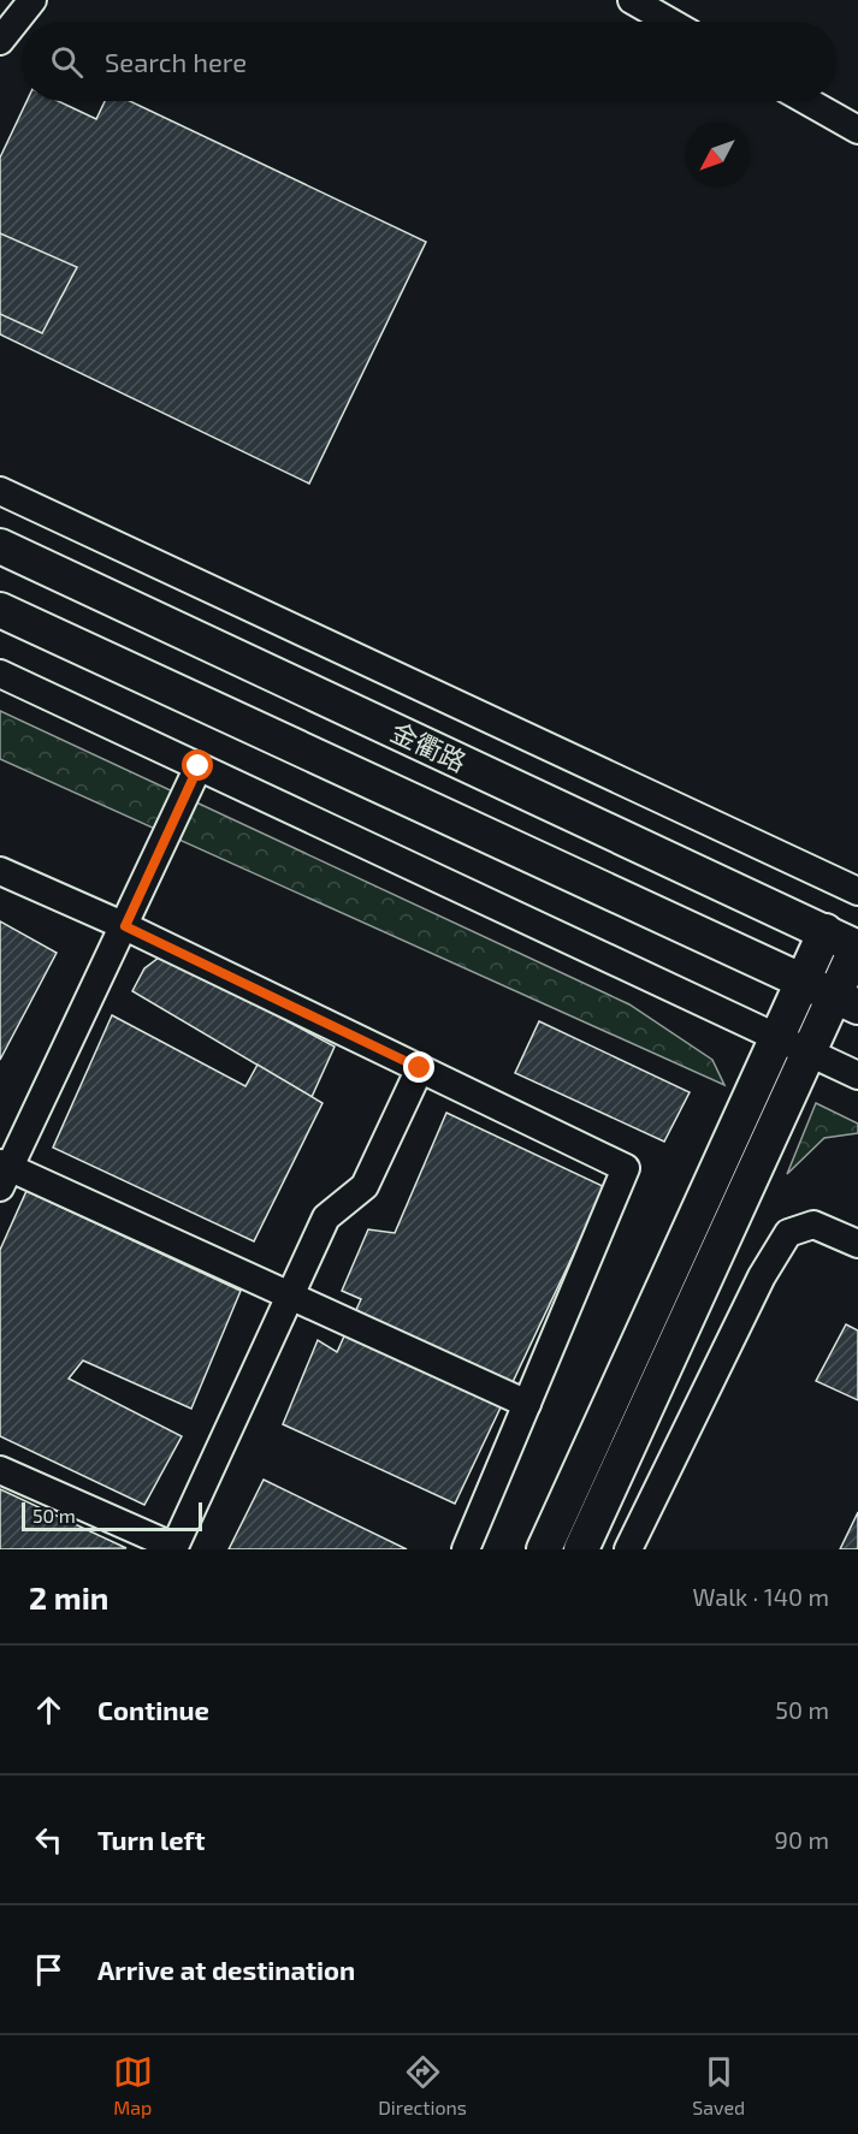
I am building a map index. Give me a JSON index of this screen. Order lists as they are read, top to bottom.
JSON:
{
  "streets": {
    "main road": ["金衢路"]
  },
  "scale_bar": "50 m",
  "north": "bottom left",
  "page": {
    "search": "Search here",
    "scale": "50 m",
    "heading": ["2 min", "Walk · 140 m"],
    "list": [
      ["Continue", "50 m"],
      ["Turn left", "90 m"],
      "Arrive at destination"
    ],
    "nav": ["Map", "Directions", "Saved"]
  }
}
